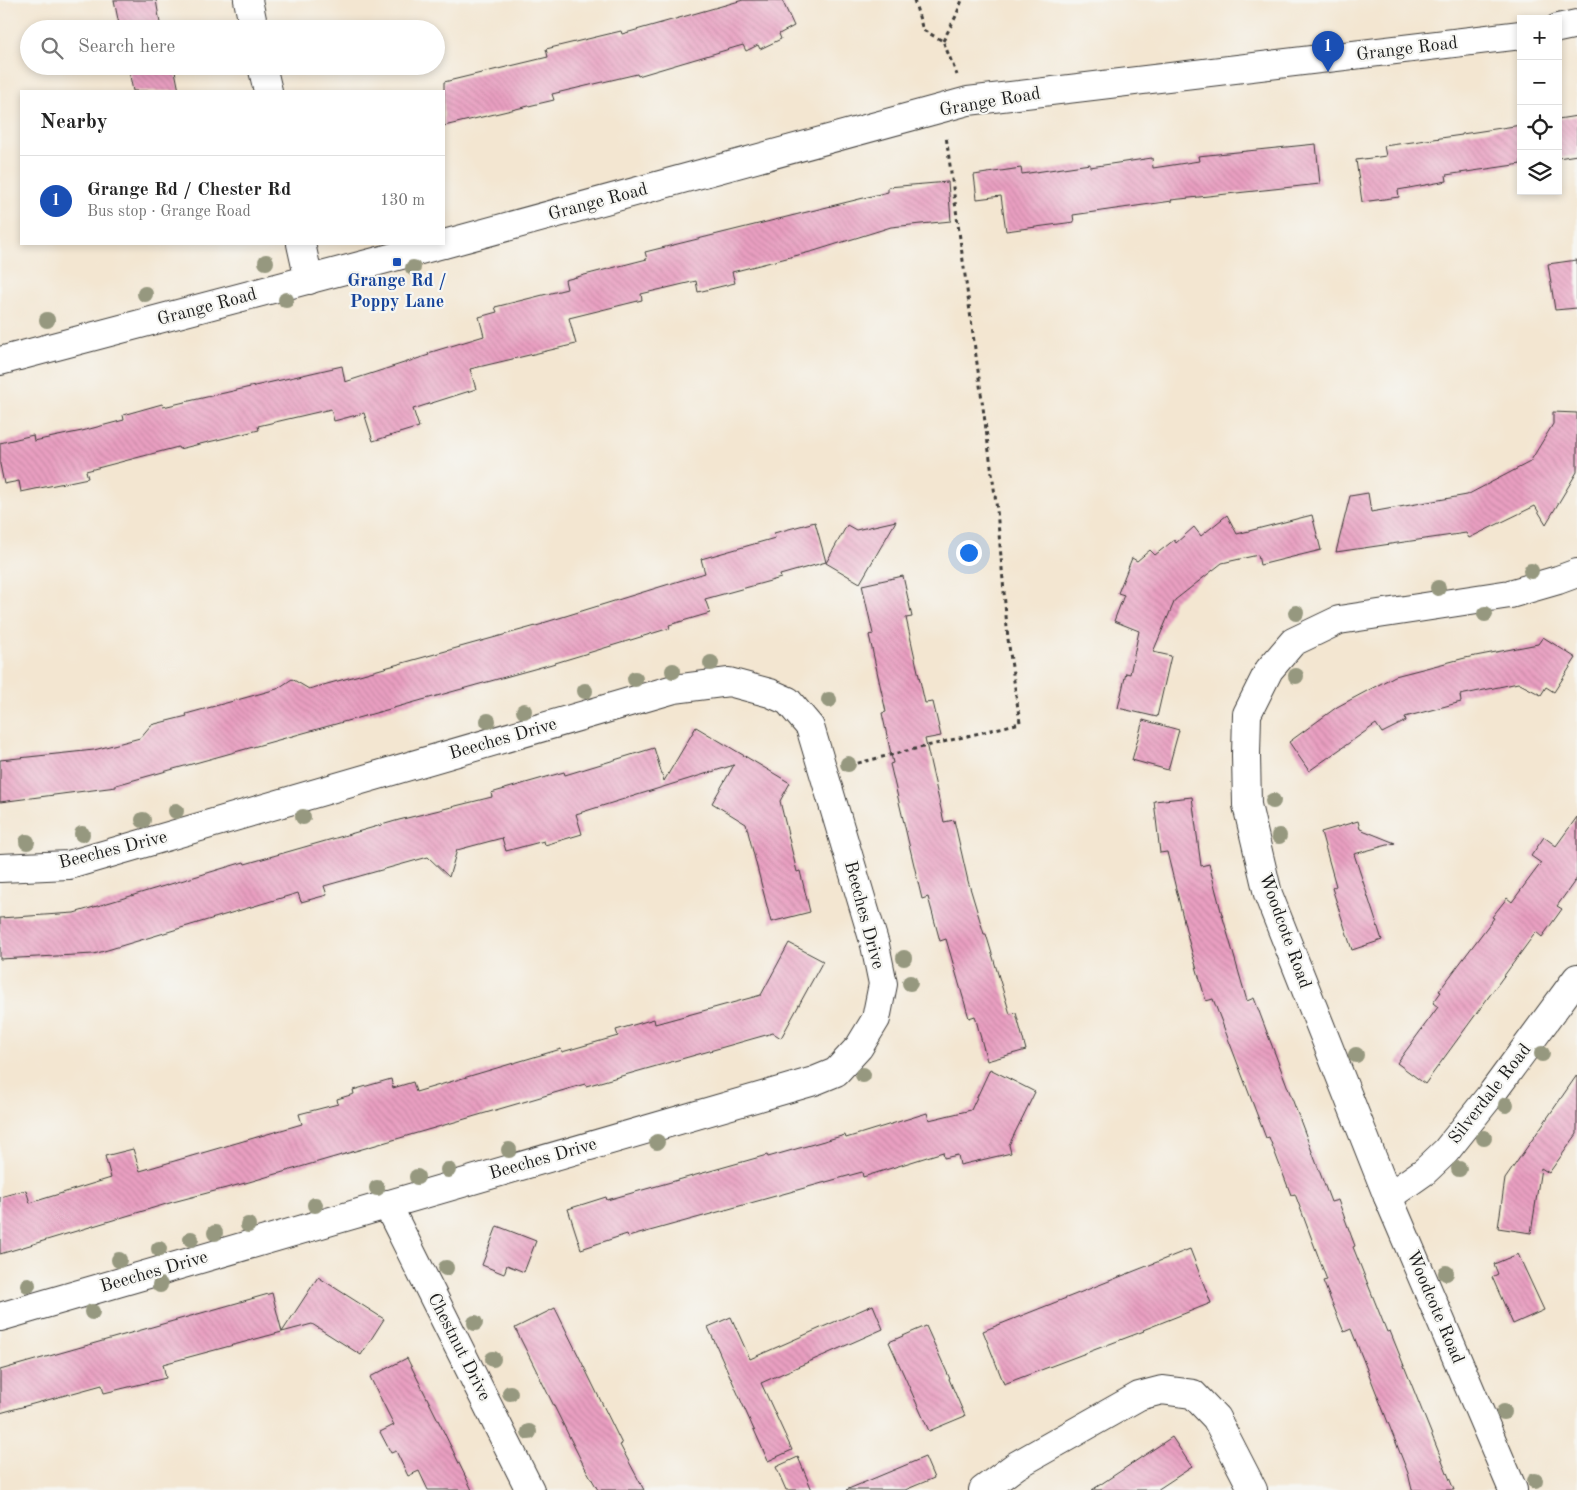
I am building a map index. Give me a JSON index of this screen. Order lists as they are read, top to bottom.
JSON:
{
  "streets": {
    "street": [
      "Grange Road",
      "Beeches Drive",
      "Woodcote Road",
      "Silverdale Road",
      "Chestnut Drive"
    ]
  },
  "crossings": [
    ["Beeches Drive", "Chestnut Drive"],
    ["Woodcote Road", "Silverdale Road"]
  ],
  "places": {
    "transit": ["Grange Rd / Poppy Lane"]
  },
  "page": {
    "map_buttons": ["+", "−"],
    "search": "Search here",
    "pins": "1",
    "heading": "Nearby",
    "list": [
      {
        "mark": "1",
        "name": "Grange Rd / Chester Rd",
        "note": "Bus stop · Grange Road",
        "value": "130 m"
      }
    ]
  }
}
